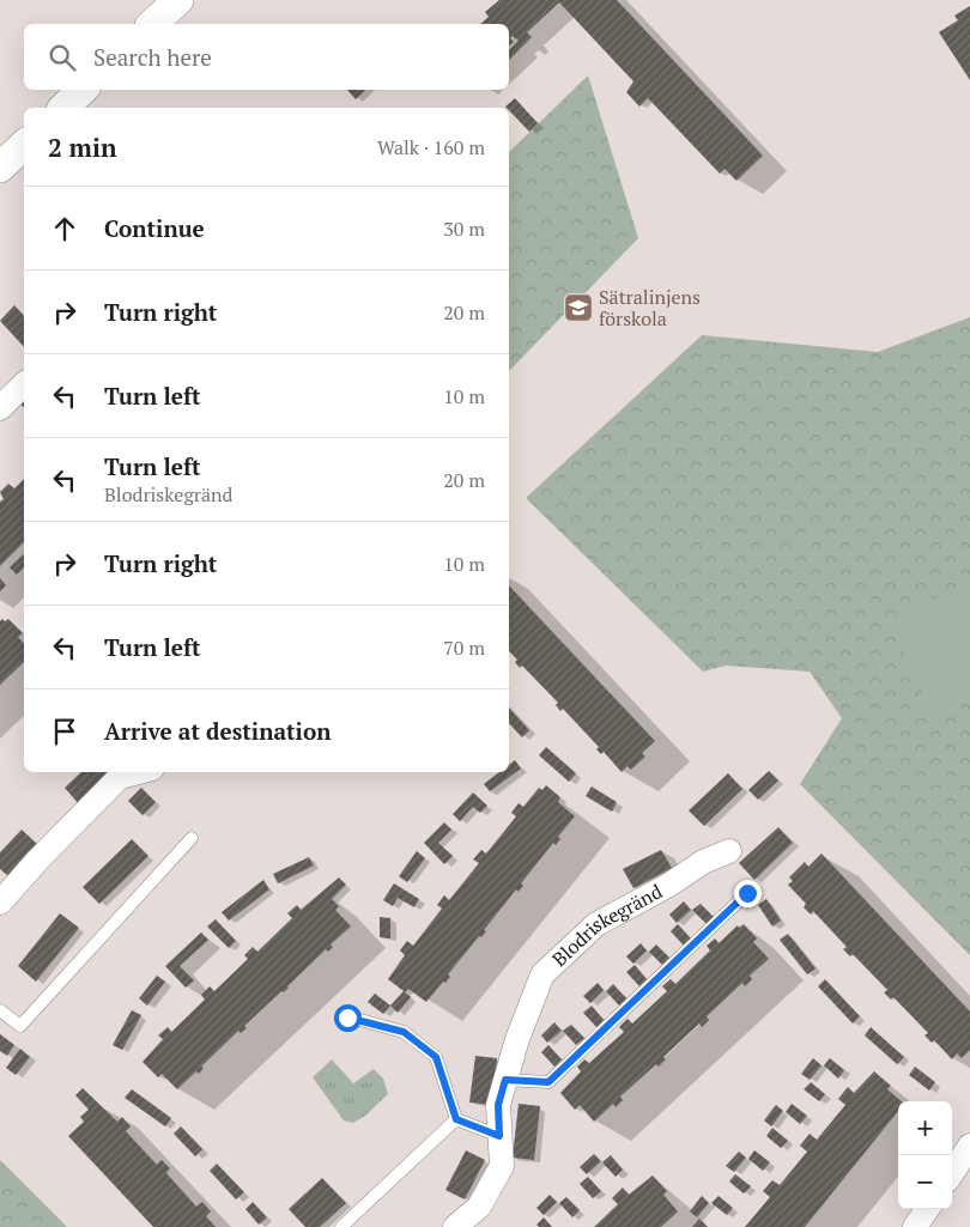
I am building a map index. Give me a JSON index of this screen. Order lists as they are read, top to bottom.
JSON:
{
  "streets": {
    "street": ["Blodriskegränd"]
  },
  "places": {
    "school or university": ["Sätralinjens förskola"]
  },
  "page": {
    "search": "Search here",
    "heading": ["2 min", "Walk · 160 m"],
    "list": [
      ["Continue", "30 m"],
      ["Turn right", "20 m"],
      ["Turn left", "10 m"],
      ["Turn left", "Blodriskegränd", "20 m"],
      ["Turn right", "10 m"],
      ["Turn left", "70 m"],
      "Arrive at destination"
    ],
    "map_buttons": ["+", "−"]
  }
}
